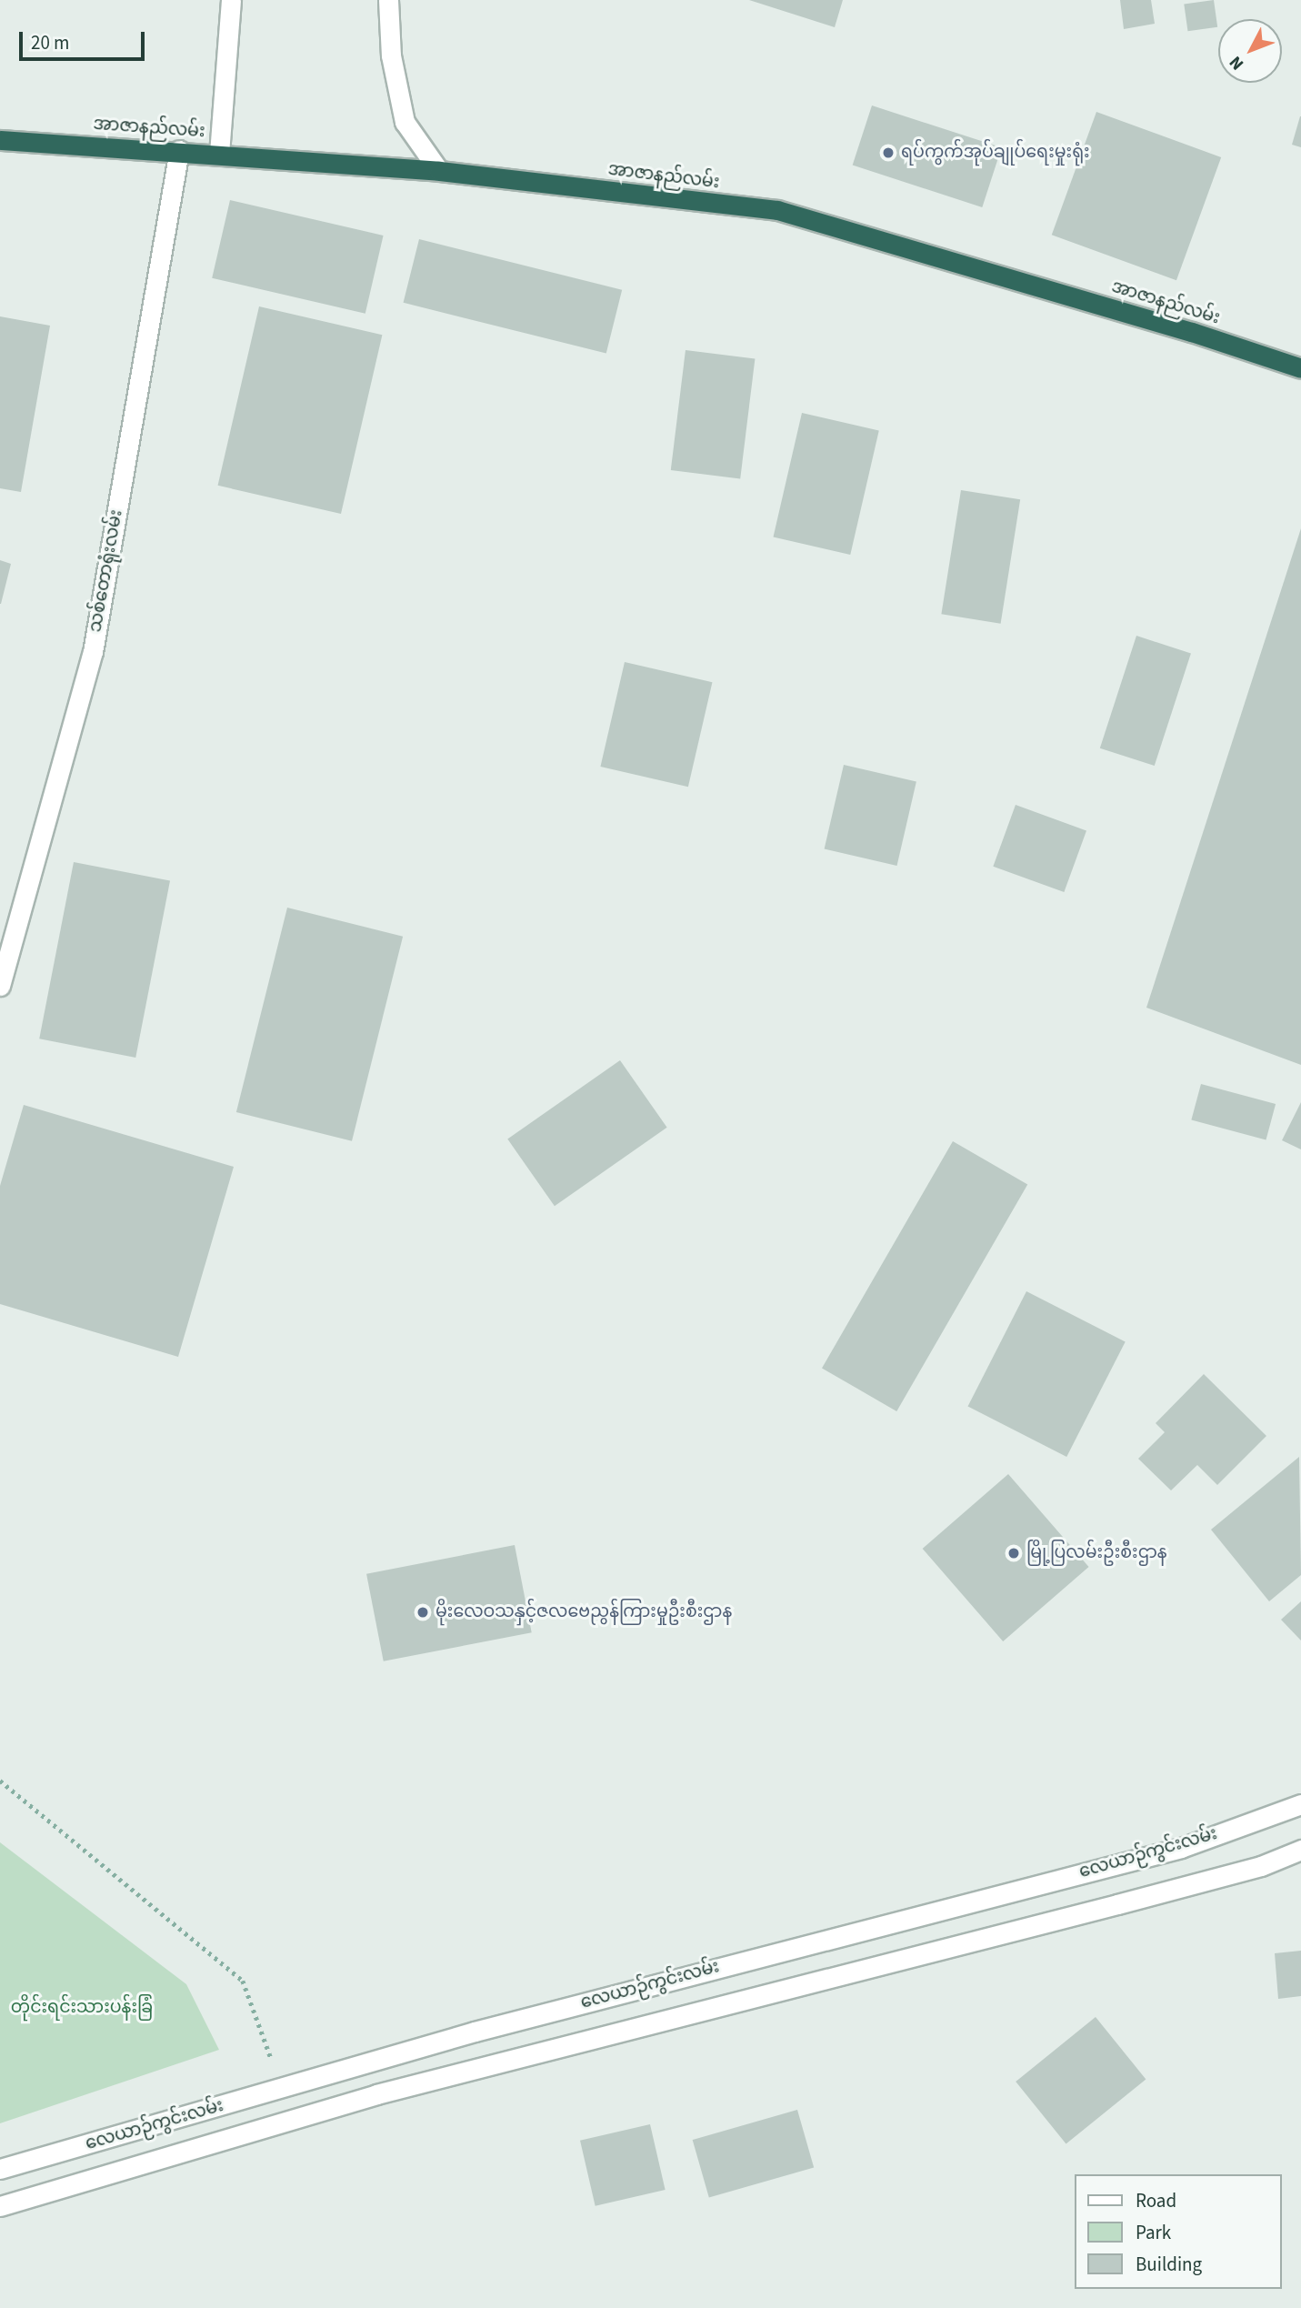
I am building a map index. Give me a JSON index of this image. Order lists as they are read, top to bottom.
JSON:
{
  "streets": {
    "highway": ["အာဇာနည်လမ်း"],
    "street": ["သစ်တောရုံးလမ်း", "လေယာဉ်ကွင်းလမ်း"]
  },
  "crossings": [
    ["အာဇာနည်လမ်း", "သစ်တောရုံးလမ်း"]
  ],
  "parks": ["တိုင်းရင်းသားပန်းခြံ"],
  "places": ["ရပ်ကွက်အုပ်ချုပ်ရေးမှုးရုံး", "မြို့ပြလမ်းဦးစီးဌာန", "မိုးလေဝသနှင့်ဇလဗေညွန်ကြားမှုဦးစီးဌာန"],
  "legend": ["Road", "Park", "Building"],
  "scale_bar": "20 m",
  "north": "bottom left"
}
